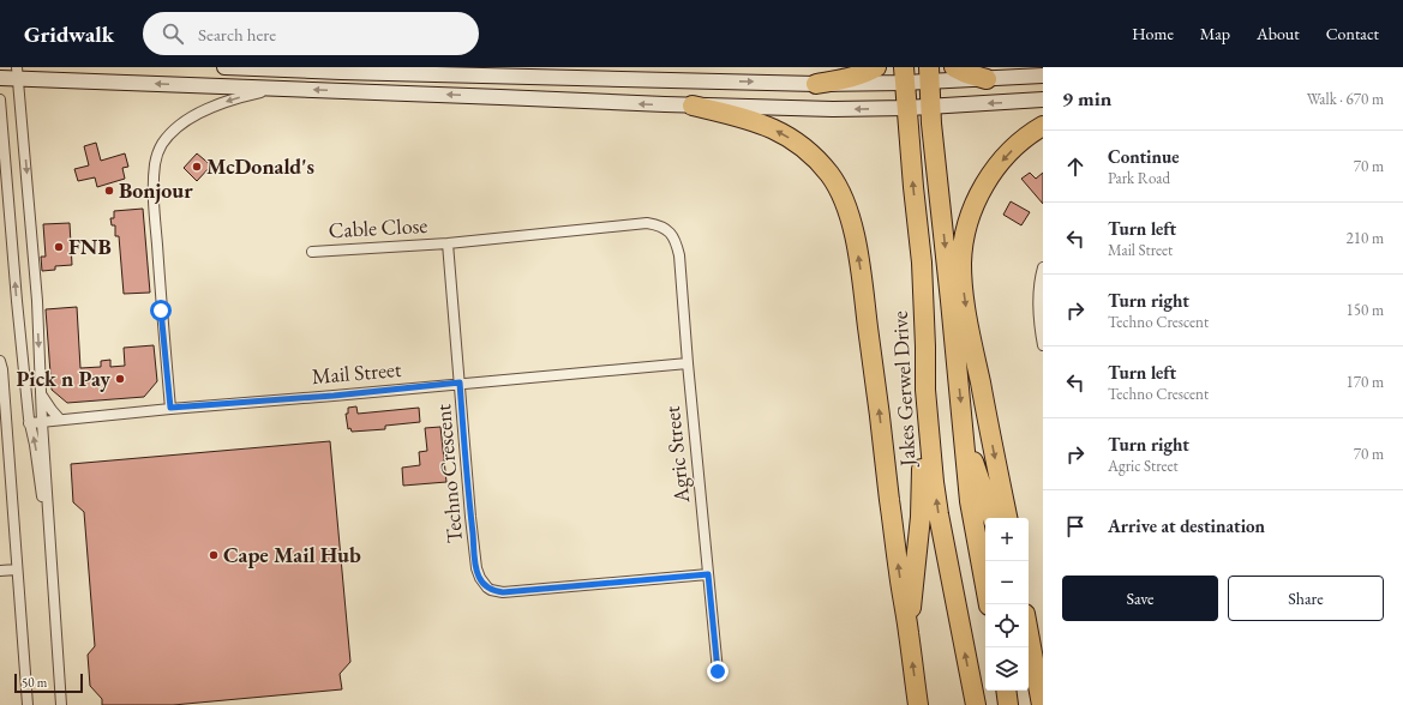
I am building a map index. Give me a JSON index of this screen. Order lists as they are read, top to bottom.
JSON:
{
  "streets": {
    "highway": ["Jakes Gerwel Drive"],
    "street": [
      "Cable Close",
      "Mail Street",
      "Agric Street",
      "Techno Crescent"
    ]
  },
  "crossings": [
    ["Cable Close", "Agric Street"],
    ["Cable Close", "Techno Crescent"],
    ["Mail Street", "Agric Street"],
    ["Mail Street", "Techno Crescent"],
    ["Agric Street", "Techno Crescent"]
  ],
  "places": [
    "McDonald's",
    "Bonjour",
    "FNB",
    "Pick n Pay",
    "Cape Mail Hub"
  ],
  "scale_bar": "50 m",
  "page": {
    "header": "Gridwalk",
    "search": "Search here",
    "nav": [
      "Home",
      "Map",
      "About",
      "Contact"
    ],
    "heading": ["9 min", "Walk · 670 m"],
    "list": [
      ["Continue", "Park Road", "70 m"],
      ["Turn left", "Mail Street", "210 m"],
      ["Turn right", "Techno Crescent", "150 m"],
      ["Turn left", "Techno Crescent", "170 m"],
      ["Turn right", "Agric Street", "70 m"],
      "Arrive at destination"
    ],
    "map_buttons": ["+", "−"],
    "buttons": ["Save", "Share"],
    "scale": "50 m"
  }
}
